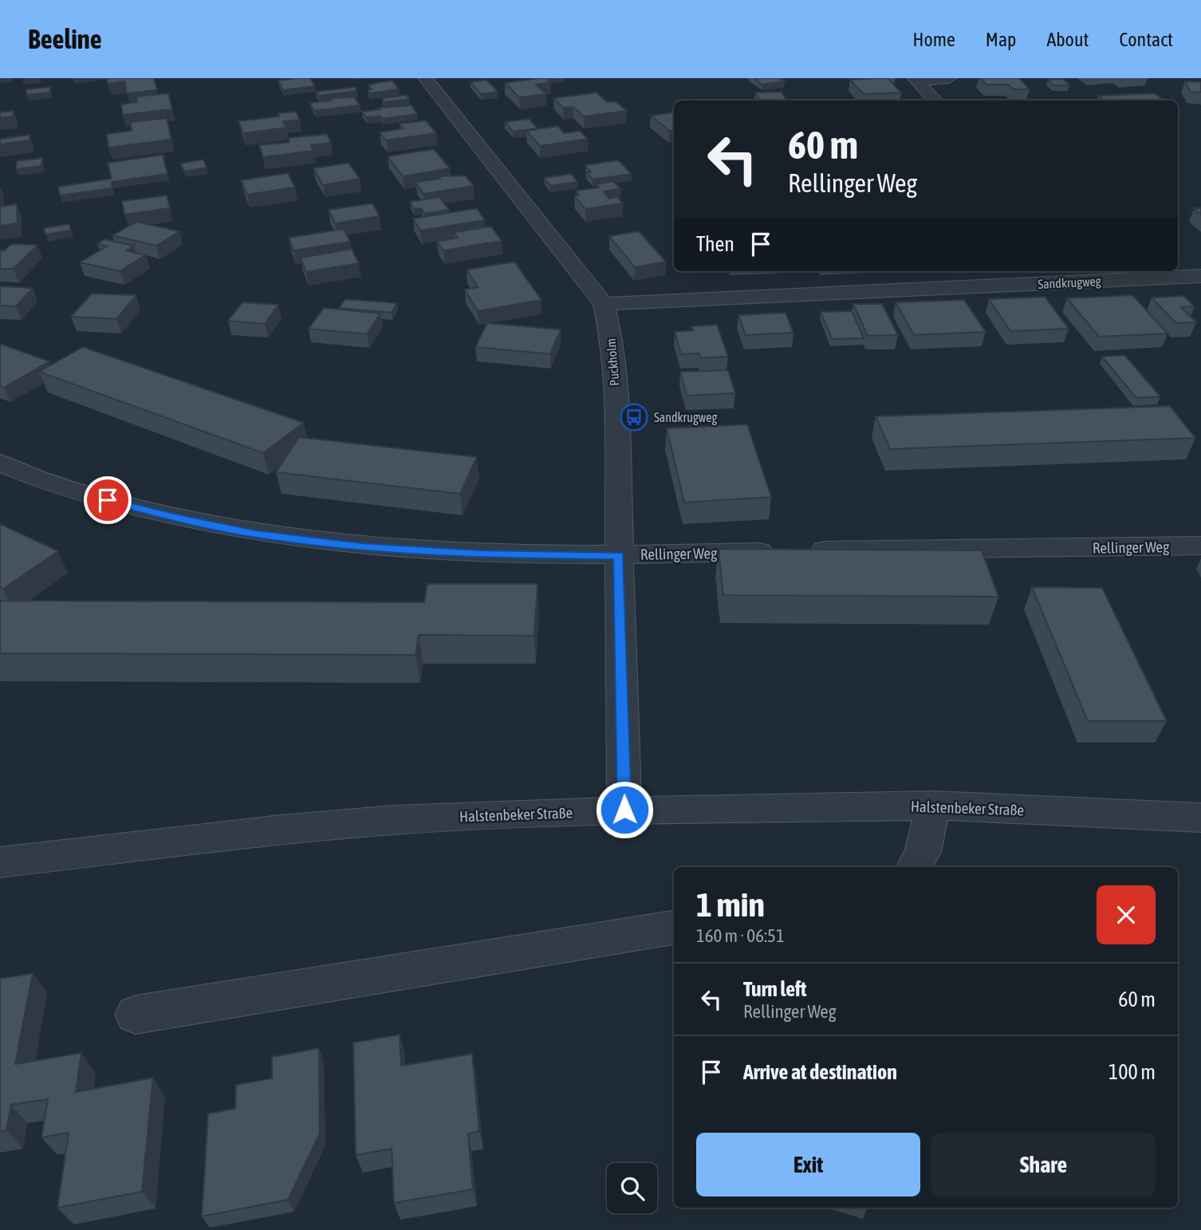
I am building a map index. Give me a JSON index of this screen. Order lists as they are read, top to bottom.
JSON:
{
  "streets": {
    "street": [
      "Sandkrugweg",
      "Puckholm",
      "Rellinger Weg",
      "Halstenbeker Straße"
    ]
  },
  "crossings": [
    ["Sandkrugweg", "Puckholm"],
    ["Puckholm", "Rellinger Weg"],
    ["Puckholm", "Halstenbeker Straße"]
  ],
  "places": {
    "bus stop": ["Sandkrugweg"]
  },
  "page": {
    "header": "Beeline",
    "nav": [
      "Home",
      "Map",
      "About",
      "Contact"
    ],
    "turn": ["60 m", "Rellinger Weg"],
    "then": "Then",
    "heading": ["1 min", "160 m · 06:51"],
    "list": [
      {
        "name": "Turn left",
        "note": "Rellinger Weg",
        "value": "60 m"
      },
      {
        "name": "Arrive at destination",
        "value": "100 m"
      }
    ],
    "buttons": ["Exit", "Share"]
  }
}
